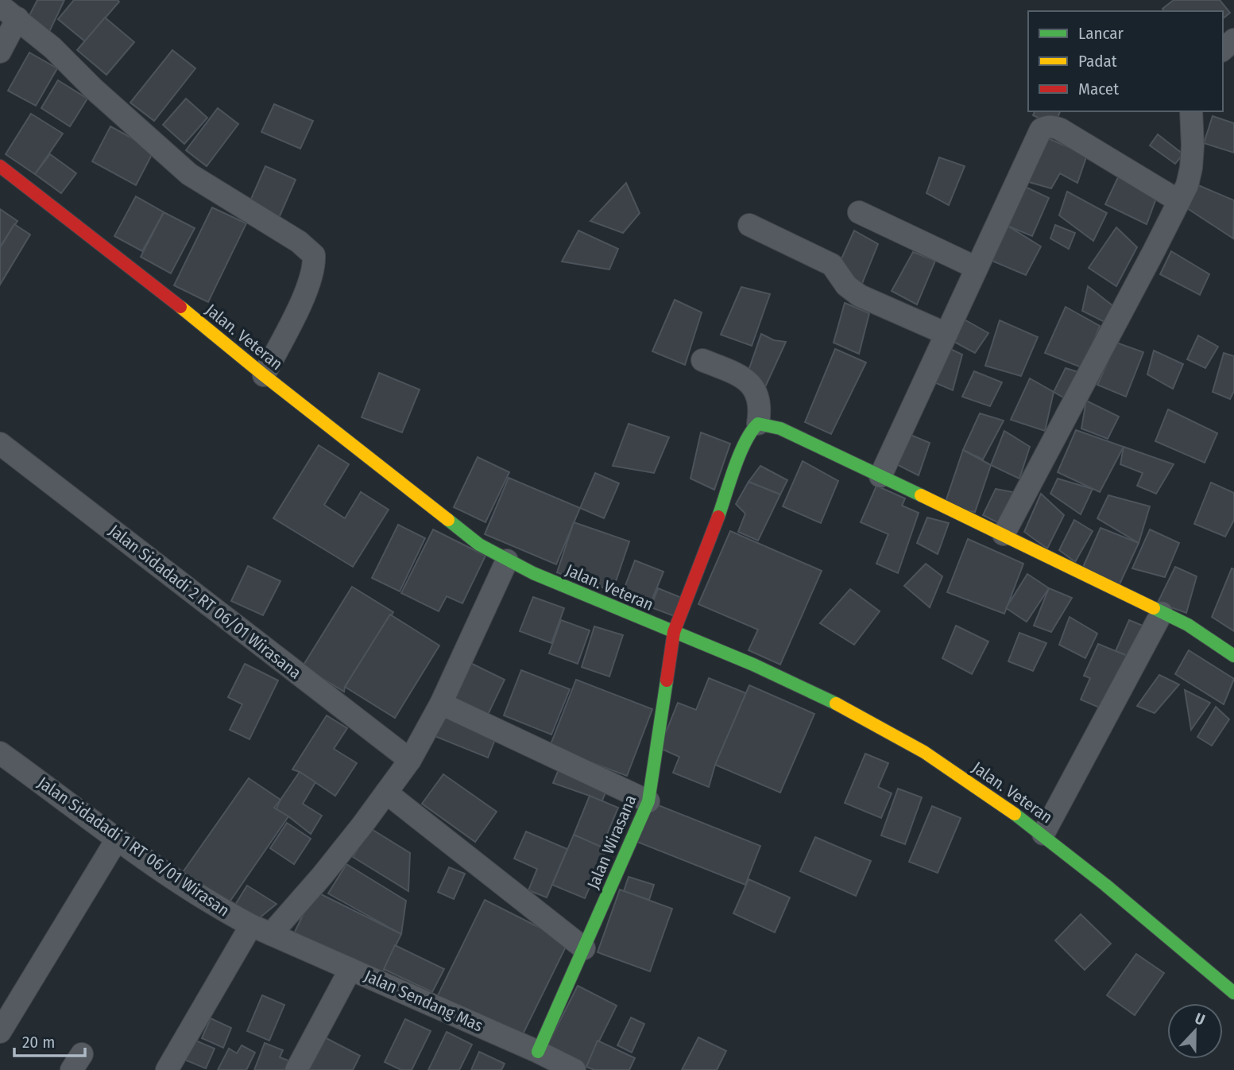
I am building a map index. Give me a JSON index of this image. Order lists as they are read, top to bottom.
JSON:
{
  "streets": {
    "street": [
      "Jalan. Veteran",
      "Jalan Sidadadi 2 RT 06/01 Wirasana",
      "Jalan Wirasana",
      "Jalan Sidadadi 1 RT 06/01 Wirasan",
      "Jalan Sendang Mas"
    ]
  },
  "crossings": [
    ["Jalan. Veteran", "Jalan Wirasana"],
    ["Jalan Wirasana", "Jalan Sendang Mas"],
    ["Jalan Sidadadi 1 RT 06/01 Wirasan", "Jalan Sendang Mas"]
  ],
  "legend": ["Lancar", "Padat", "Macet"],
  "scale_bar": "20 m",
  "north": "top"
}
